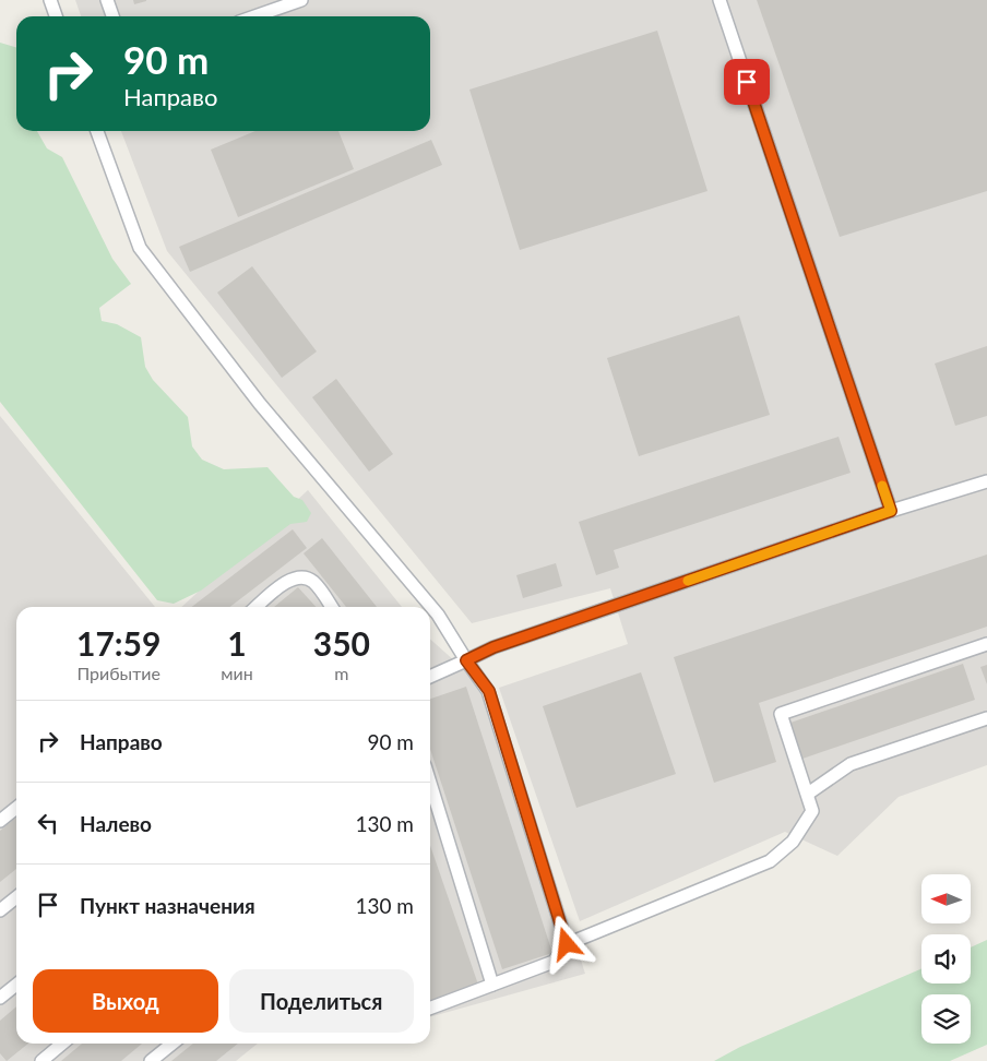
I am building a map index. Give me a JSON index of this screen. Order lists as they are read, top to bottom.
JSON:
{
  "north": "left",
  "page": {
    "turn": ["90 m", "Направо"],
    "eta": [
      "17:59",
      "Прибытие",
      "1",
      "мин",
      "350",
      "m"
    ],
    "list": [
      {
        "name": "Направо",
        "value": "90 m"
      },
      {
        "name": "Налево",
        "value": "130 m"
      },
      {
        "name": "Пункт назначения",
        "value": "130 m"
      }
    ],
    "buttons": ["Выход", "Поделиться"]
  }
}
